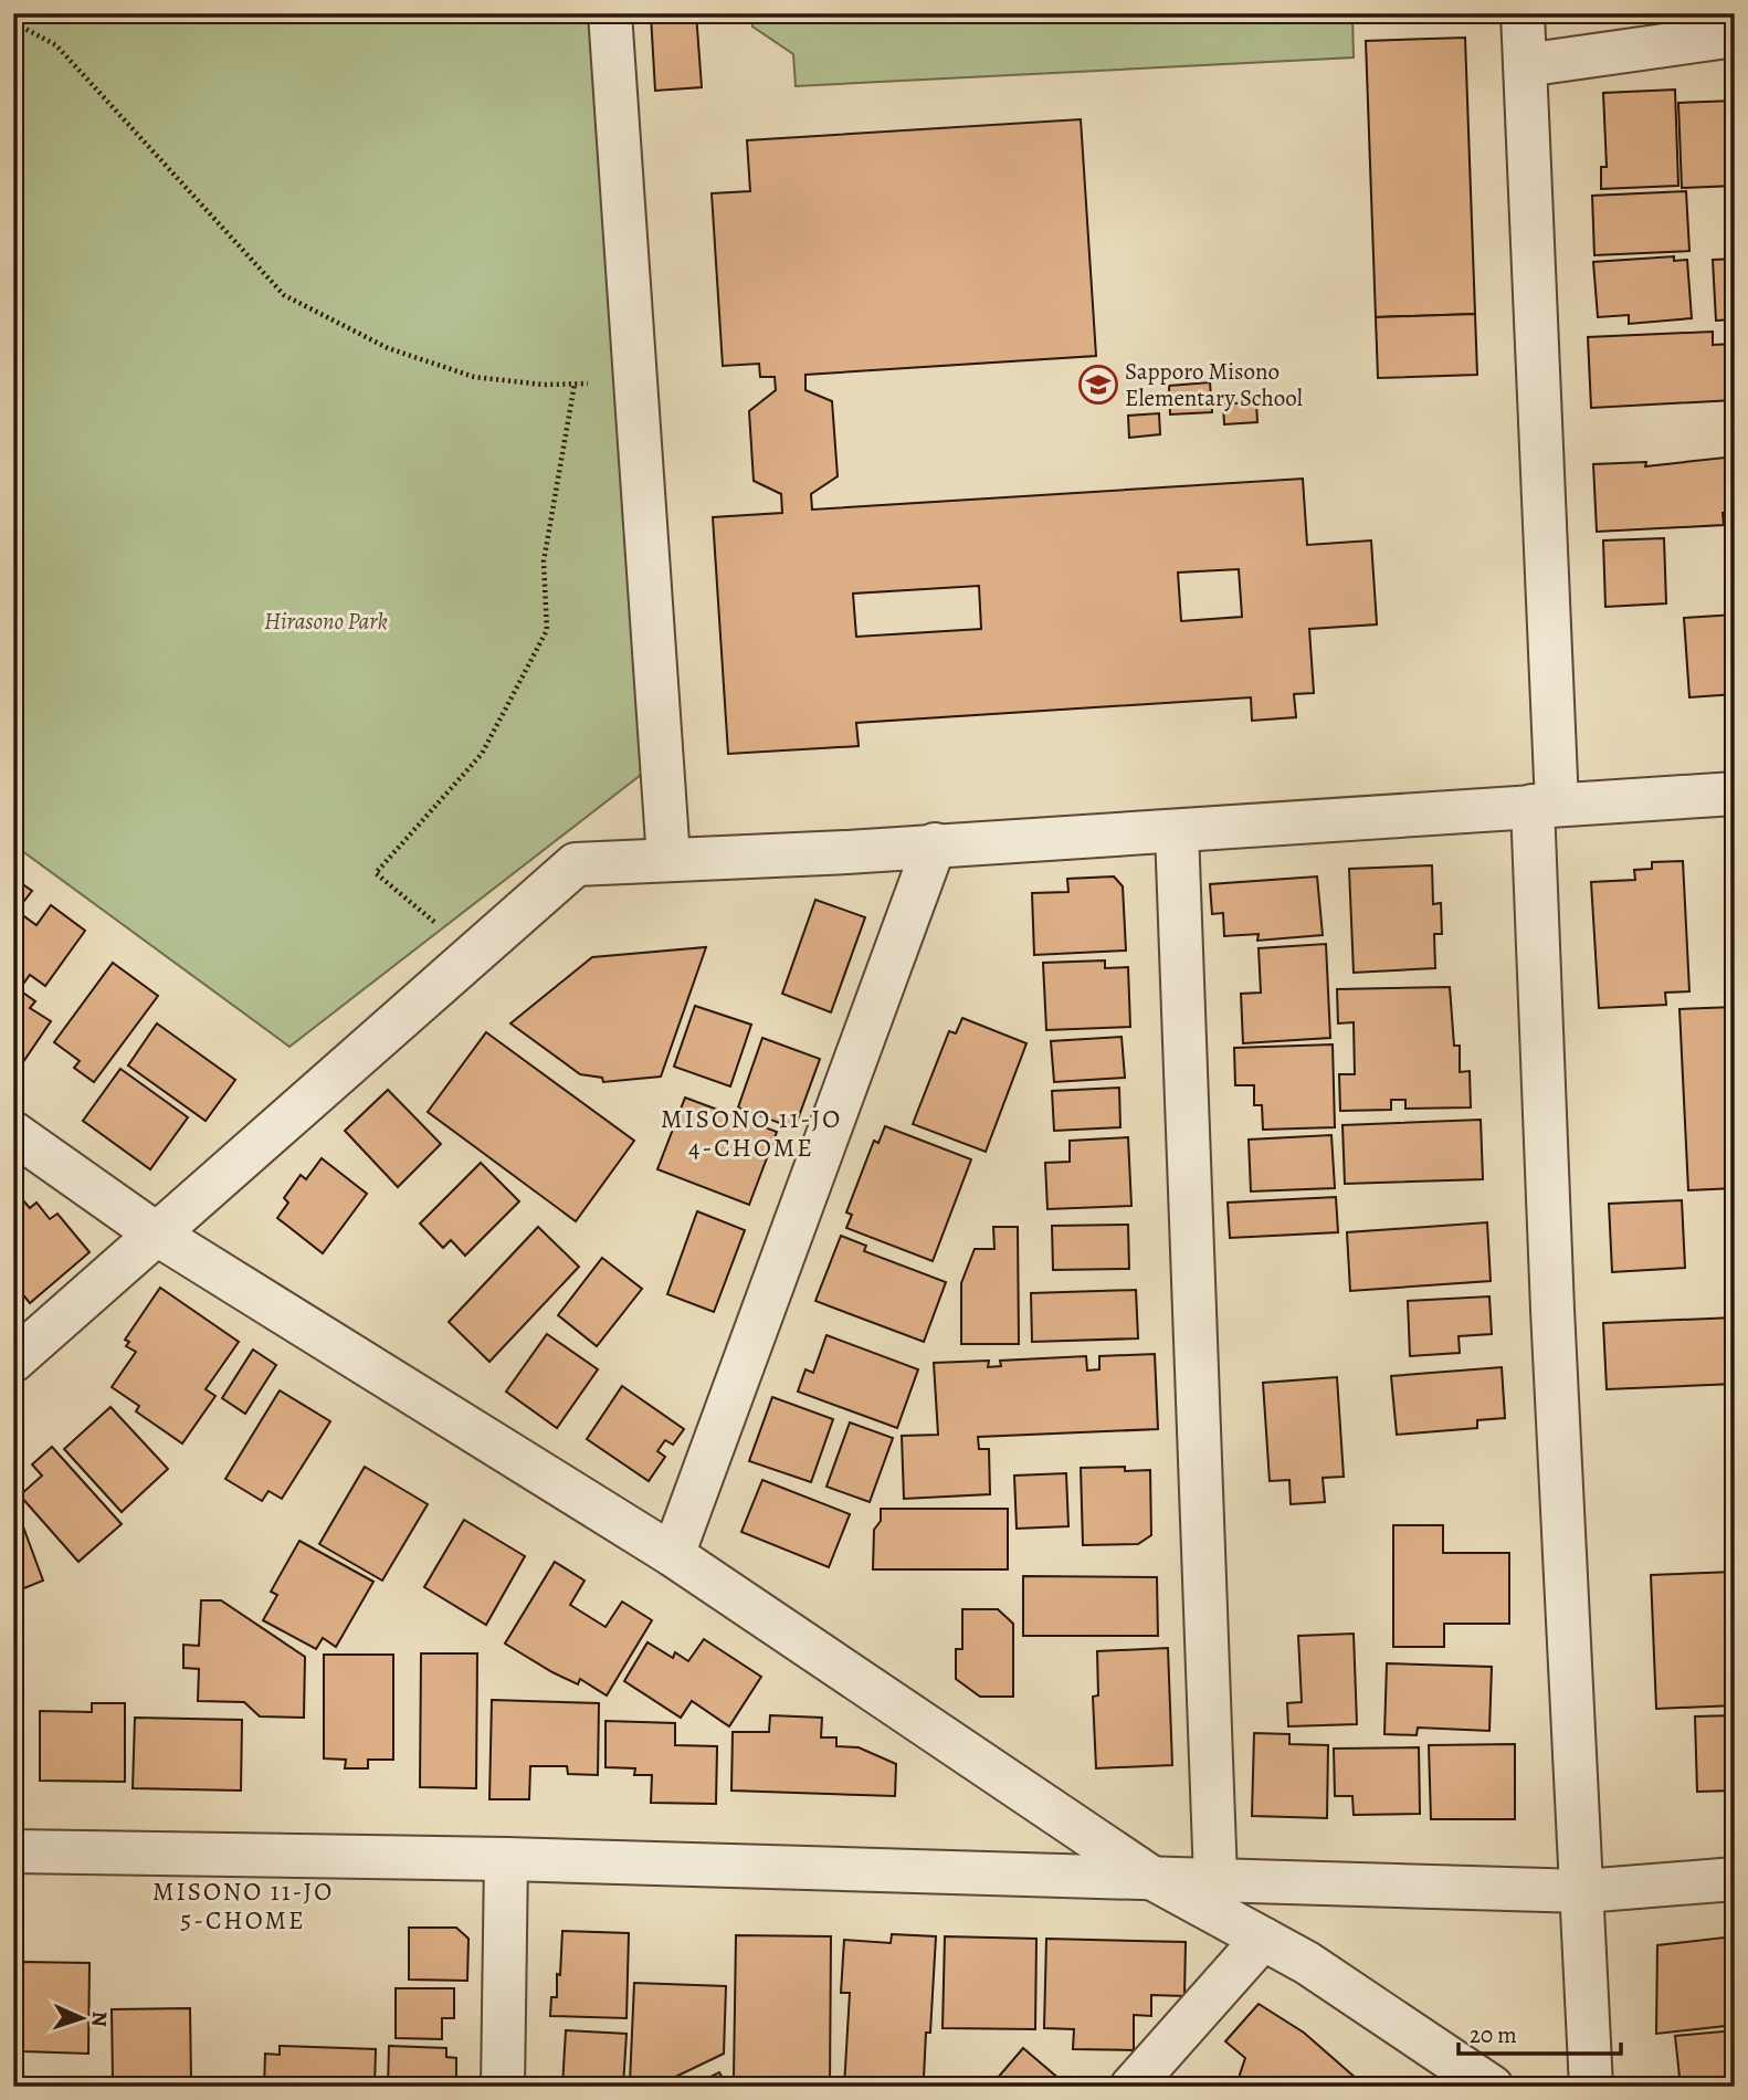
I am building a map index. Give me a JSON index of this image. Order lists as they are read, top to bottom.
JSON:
{
  "districts": ["MISONO 11-JO 4-CHOME", "MISONO 11-JO 5-CHOME"],
  "parks": ["Hirasono Park"],
  "places": {
    "school or university": ["Sapporo Misono Elementary School"]
  },
  "scale_bar": "20 m",
  "north": "right"
}
